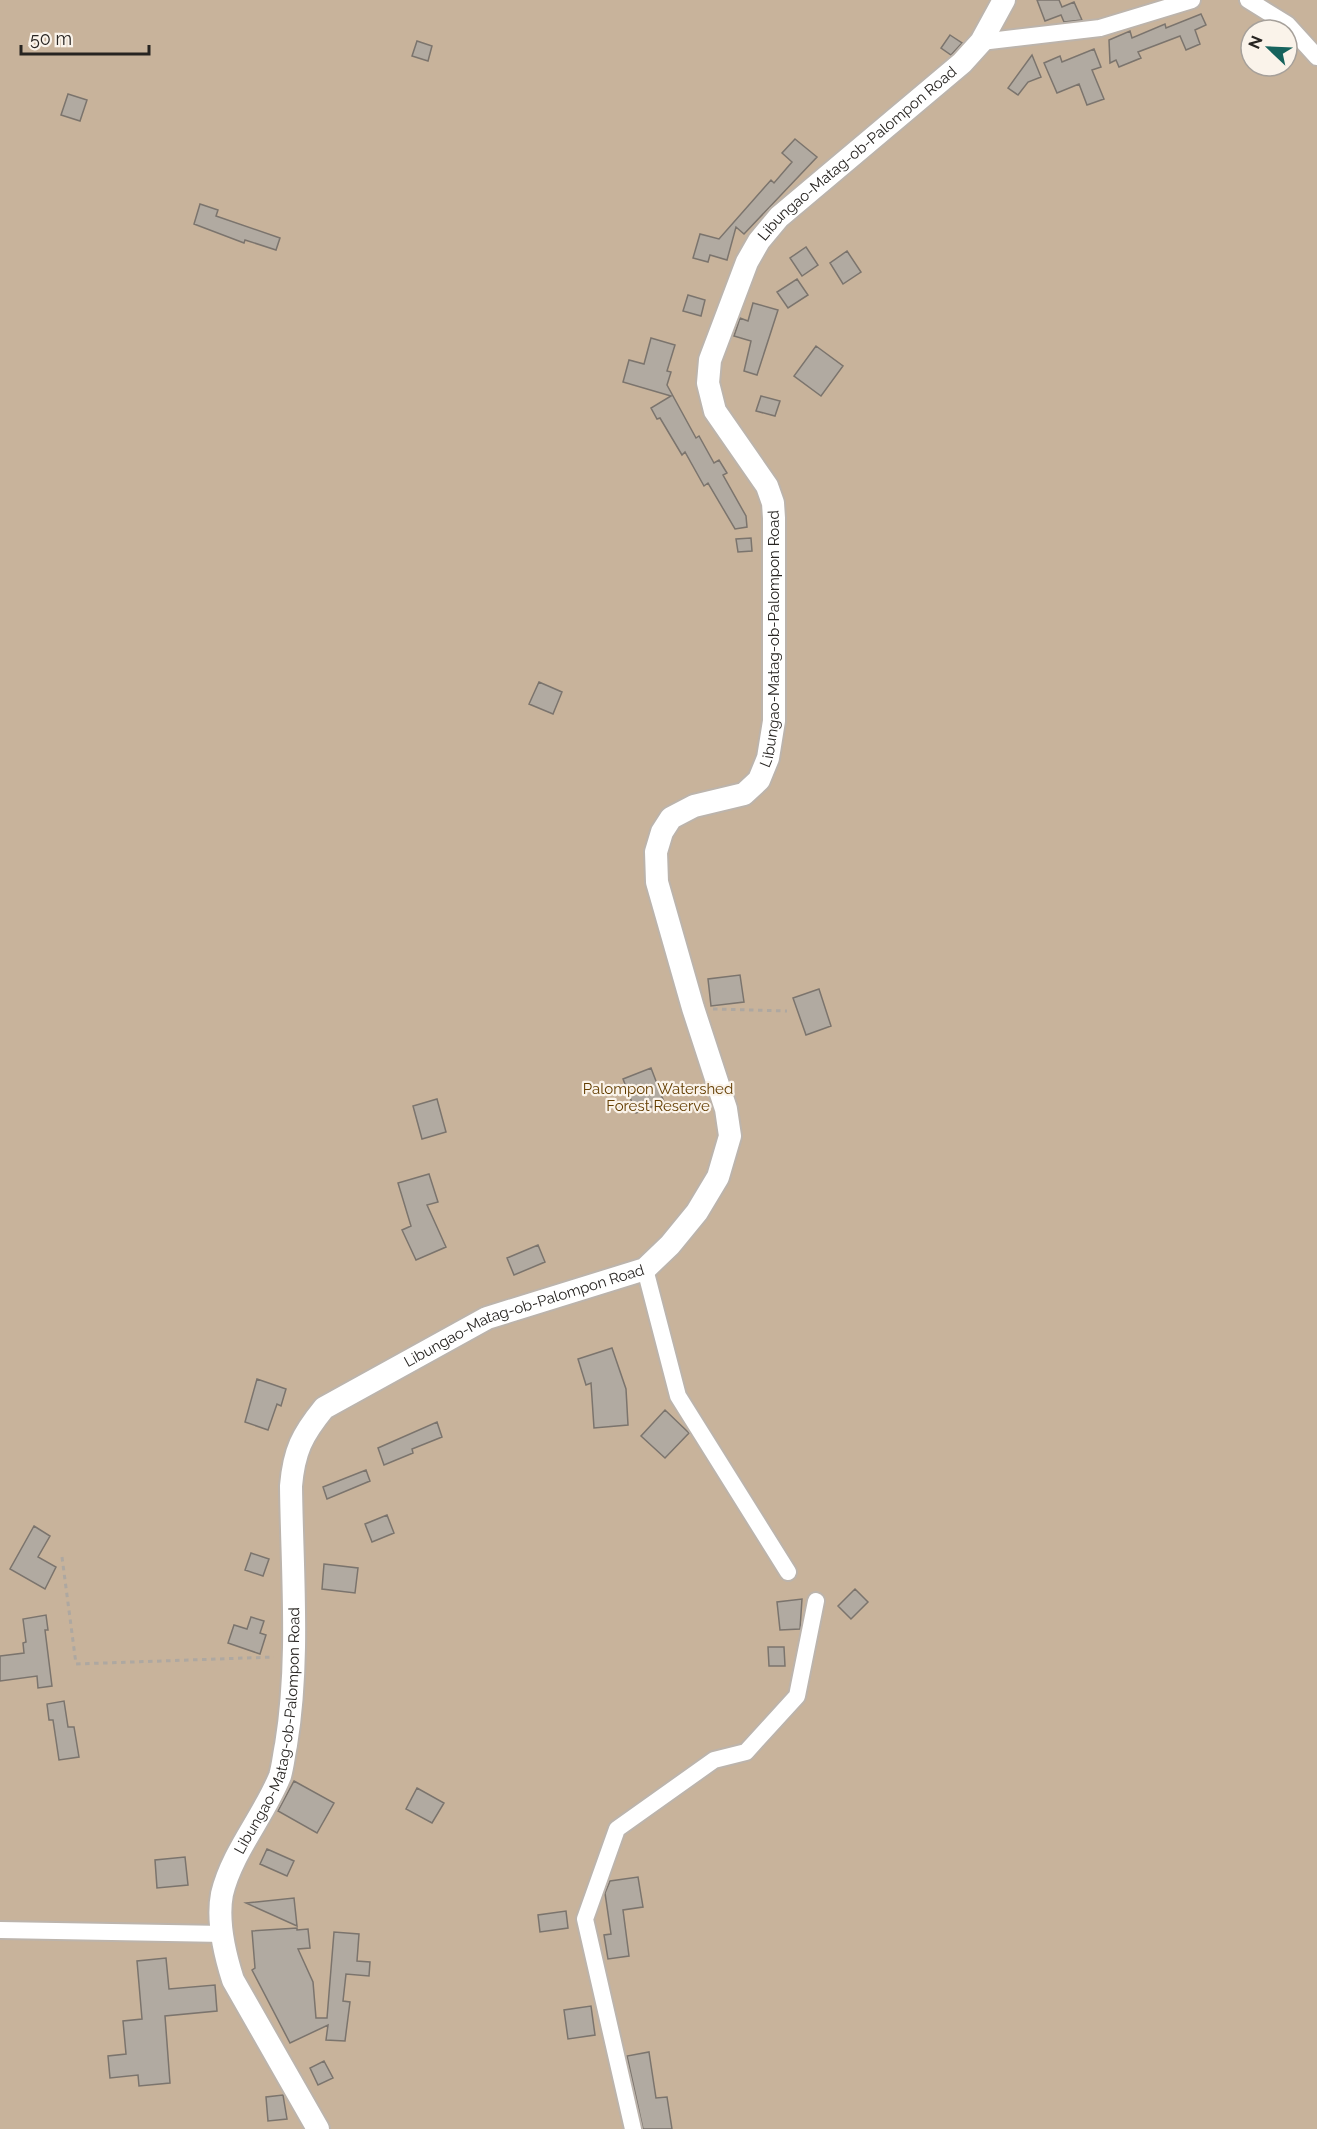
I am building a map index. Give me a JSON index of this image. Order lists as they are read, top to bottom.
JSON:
{
  "streets": {
    "main road": ["Libungao-Matag-ob-Palompon Road"]
  },
  "parks": ["Palompon Watershed Forest Reserve"],
  "scale_bar": "50 m",
  "north": "top left"
}
